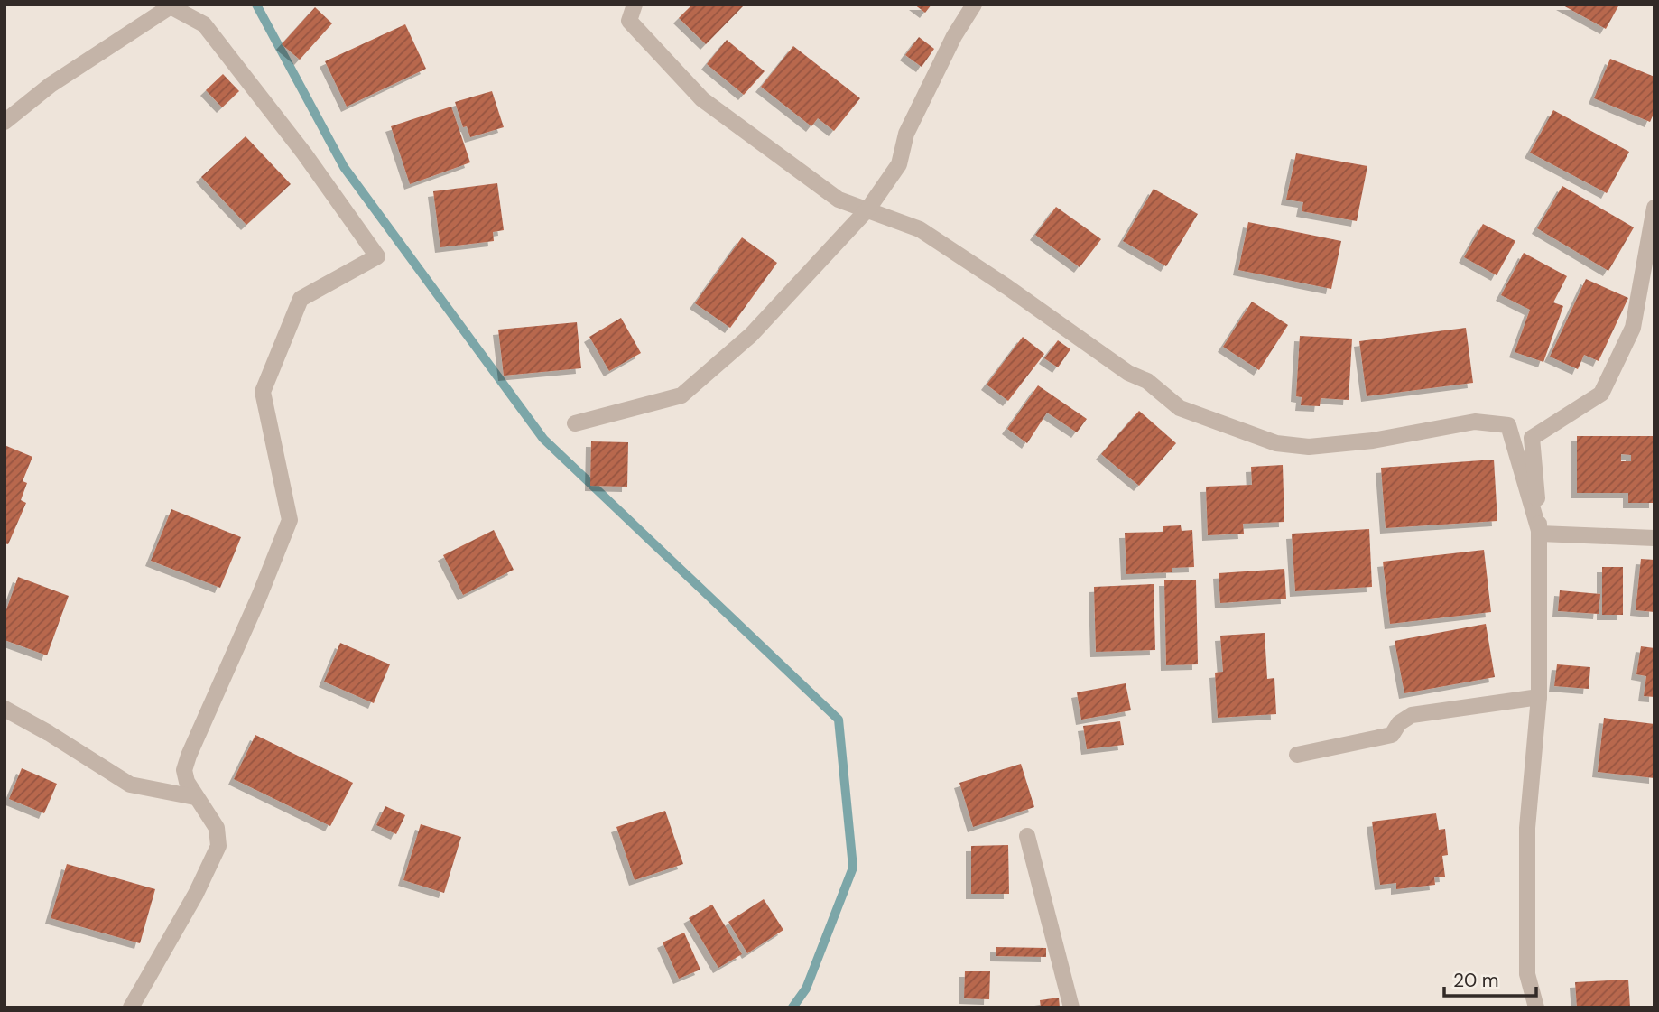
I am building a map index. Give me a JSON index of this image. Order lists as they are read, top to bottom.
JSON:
{
  "scale_bar": "20 m"
}
